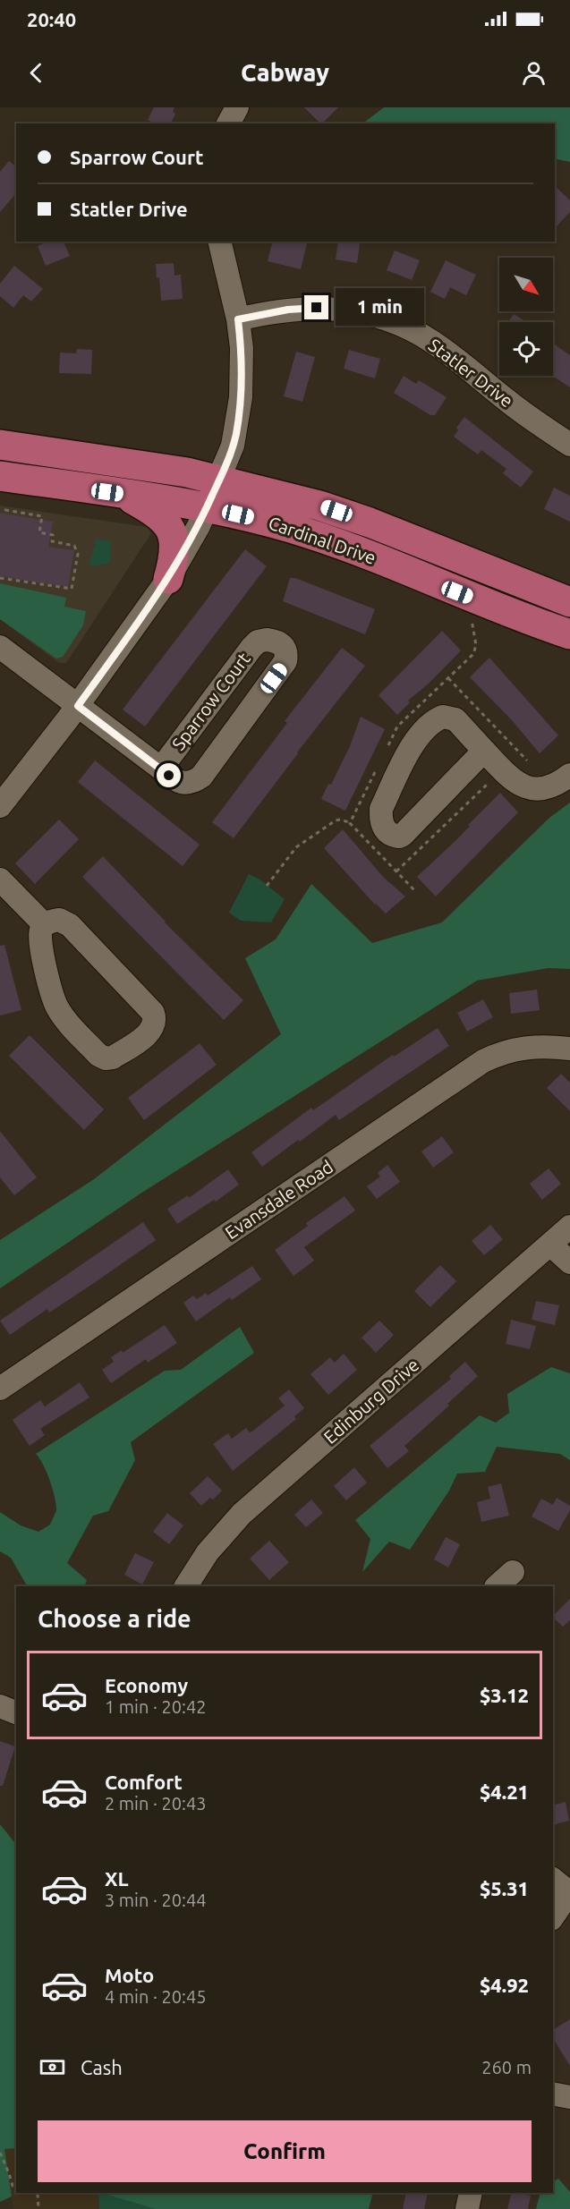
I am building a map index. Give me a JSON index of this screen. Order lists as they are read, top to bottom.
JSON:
{
  "streets": {
    "main road": ["Cardinal Drive"],
    "street": [
      "Statler Drive",
      "Sparrow Court",
      "Evansdale Road",
      "Edinburg Drive"
    ]
  },
  "north": "bottom right",
  "page": {
    "status": "20:40",
    "header": "Cabway",
    "banner": ["Sparrow Court", "Statler Drive"],
    "bubble": "1 min",
    "heading": "Choose a ride",
    "list": [
      {
        "name": "Economy",
        "note": "1 min · 20:42",
        "value": "$3.12"
      },
      {
        "name": "Comfort",
        "note": "2 min · 20:43",
        "value": "$4.21"
      },
      {
        "name": "XL",
        "note": "3 min · 20:44",
        "value": "$5.31"
      },
      {
        "name": "Moto",
        "note": "4 min · 20:45",
        "value": "$4.92"
      }
    ],
    "pay": ["Cash", "260 m"],
    "buttons": "Confirm"
  }
}
